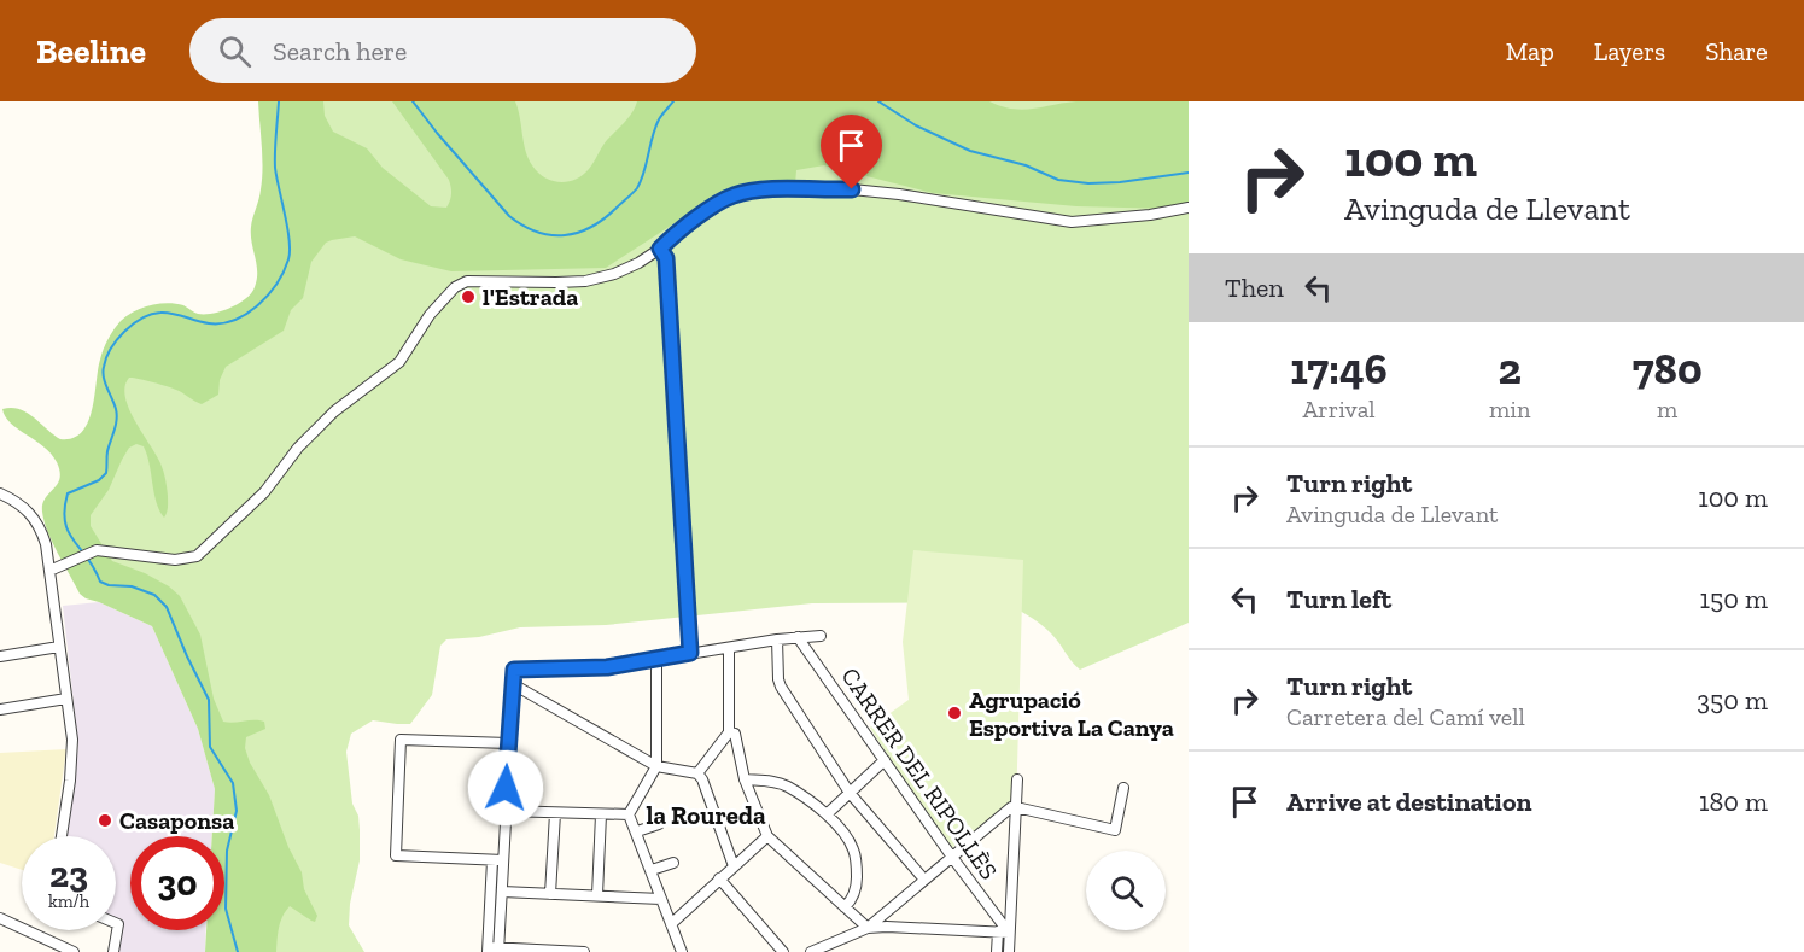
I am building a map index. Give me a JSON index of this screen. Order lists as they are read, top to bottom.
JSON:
{
  "streets": {
    "street": ["CARRER DEL RIPOLLÈS"]
  },
  "districts": ["la Roureda"],
  "places": ["l'Estrada", "Agrupació Esportiva La Canya", "Casaponsa"],
  "page": {
    "header": "Beeline",
    "search": "Search here",
    "nav": ["Map", "Layers", "Share"],
    "turn": ["100 m", "Avinguda de Llevant"],
    "then": "Then",
    "eta": [
      "17:46",
      "Arrival",
      "2",
      "min",
      "780",
      "m"
    ],
    "list": [
      {
        "name": "Turn right",
        "note": "Avinguda de Llevant",
        "value": "100 m"
      },
      {
        "name": "Turn left",
        "value": "150 m"
      },
      {
        "name": "Turn right",
        "note": "Carretera del Camí vell",
        "value": "350 m"
      },
      {
        "name": "Arrive at destination",
        "value": "180 m"
      }
    ],
    "speed": "23 km/h",
    "limit": "30"
  }
}
